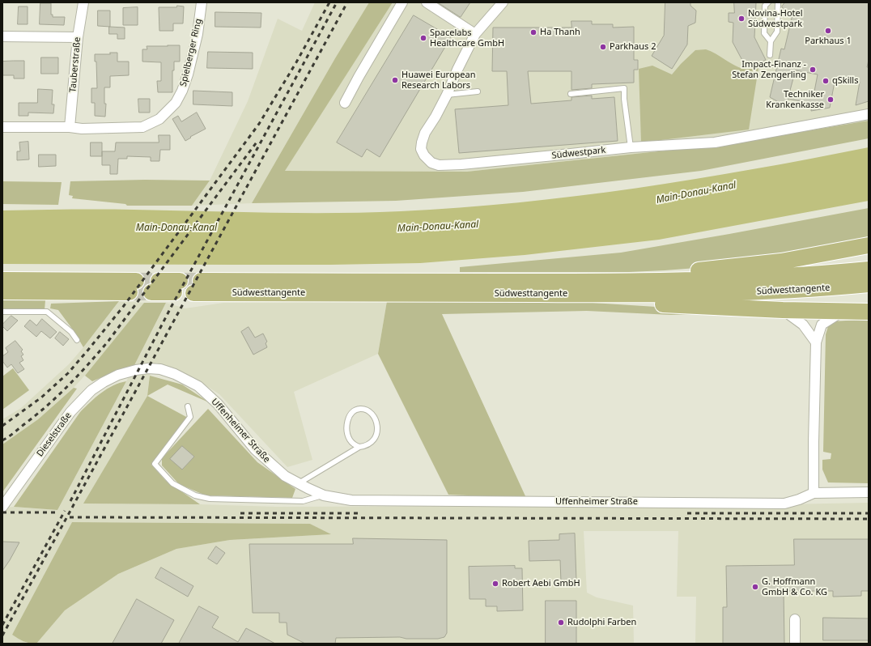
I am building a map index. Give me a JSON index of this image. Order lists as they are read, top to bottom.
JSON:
{
  "streets": {
    "highway": ["Südwesttangente"],
    "street": [
      "Spielberger Ring",
      "Tauberstraße",
      "Südwestpark",
      "Uffenheimer Straße",
      "Dieselstraße"
    ]
  },
  "crossings": [
    ["Spielberger Ring", "Tauberstraße"],
    ["Uffenheimer Straße", "Dieselstraße"]
  ],
  "water": ["Main-Donau-Kanal"],
  "places": [
    "Novina-Hotel Südwestpark",
    "Parkhaus 1",
    "Ha Thanh",
    "Spacelabs Healthcare GmbH",
    "Parkhaus 2",
    "Impact-Finanz - Stefan Zengerling",
    "Huawei European Research Labors",
    "qSkills",
    "Techniker Krankenkasse",
    "Robert Aebi GmbH",
    "G. Hoffmann GmbH & Co. KG",
    "Rudolphi Farben"
  ]
}
